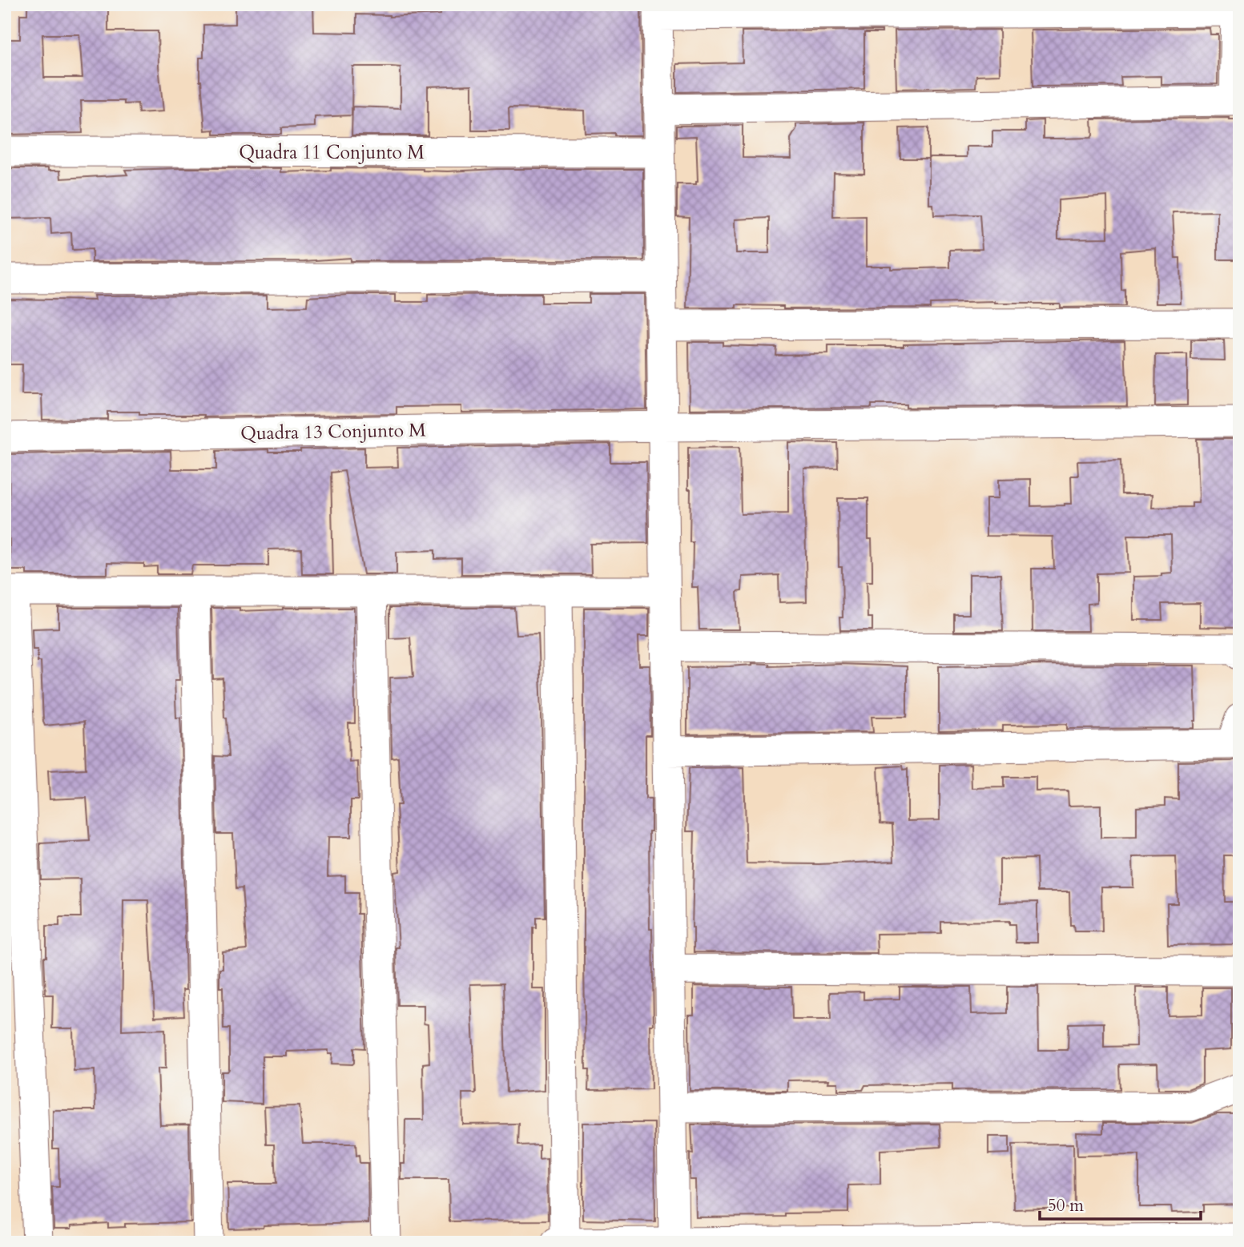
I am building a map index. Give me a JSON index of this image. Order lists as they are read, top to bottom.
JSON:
{
  "streets": {
    "street": ["Quadra 11 Conjunto M", "Quadra 13 Conjunto M"]
  },
  "scale_bar": "50 m"
}
